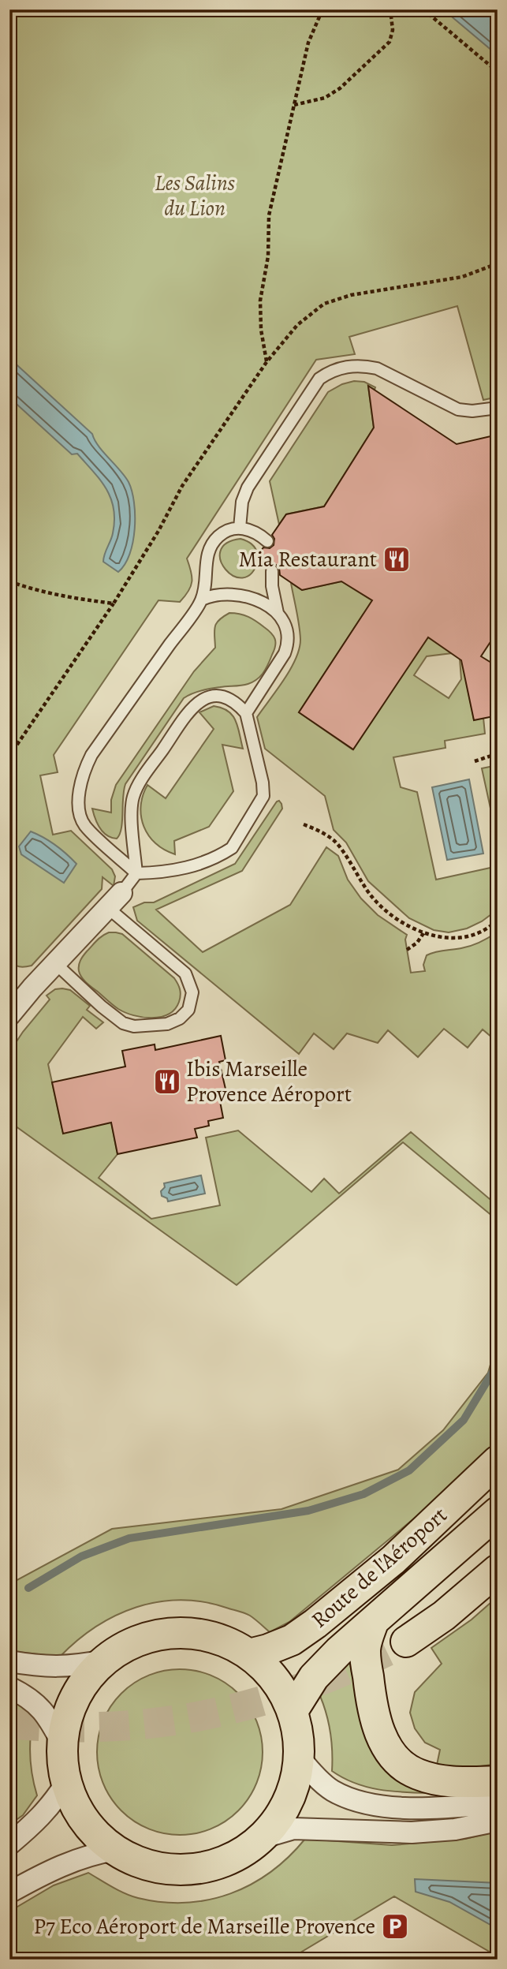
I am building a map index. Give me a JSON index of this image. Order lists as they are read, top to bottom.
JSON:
{
  "streets": {
    "main road": ["Route de l'Aéroport"]
  },
  "parks": ["Les Salins du Lion"],
  "places": {
    "restaurant": ["Mia Restaurant", "Ibis Marseille Provence Aéroport"],
    "parking": ["P7 Eco Aéroport de Marseille Provence"]
  }
}
